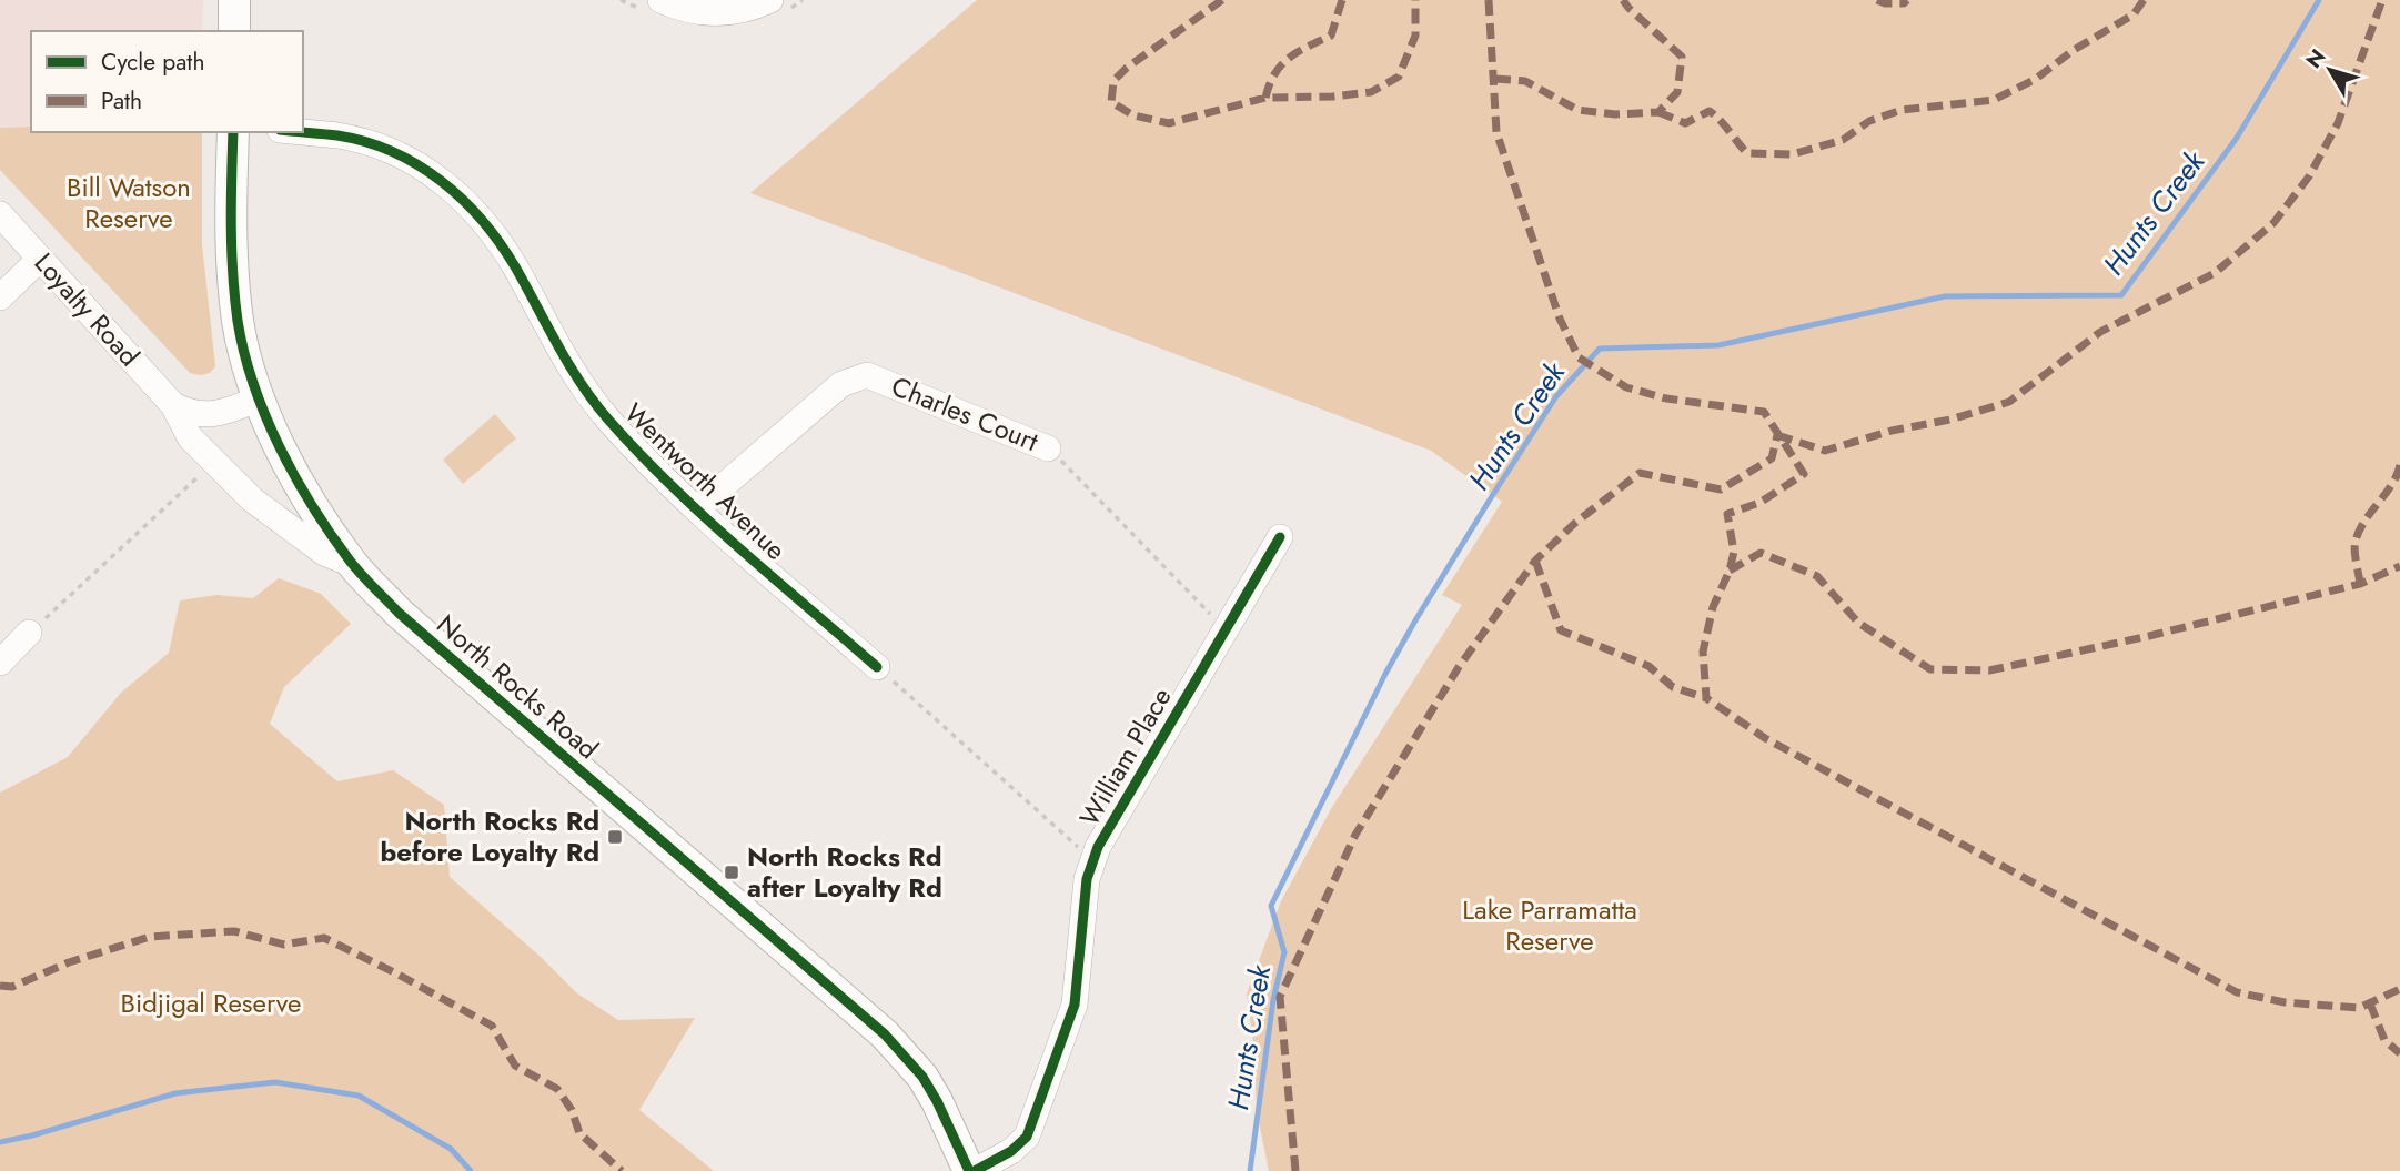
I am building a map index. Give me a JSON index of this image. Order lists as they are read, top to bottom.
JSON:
{
  "streets": {
    "main road": ["North Rocks Road"],
    "street": [
      "Loyalty Road",
      "Charles Court",
      "Wentworth Avenue",
      "William Place"
    ]
  },
  "crossings": [
    ["Loyalty Road", "North Rocks Road"],
    ["Charles Court", "Wentworth Avenue"],
    ["North Rocks Road", "William Place"]
  ],
  "water": ["Hunts Creek"],
  "parks": ["Bill Watson Reserve", "Lake Parramatta Reserve", "Bidjigal Reserve"],
  "places": {
    "transit": ["North Rocks Rd before Loyalty Rd", "North Rocks Rd after Loyalty Rd"]
  },
  "legend": ["Cycle path", "Path"],
  "north": "top left"
}
